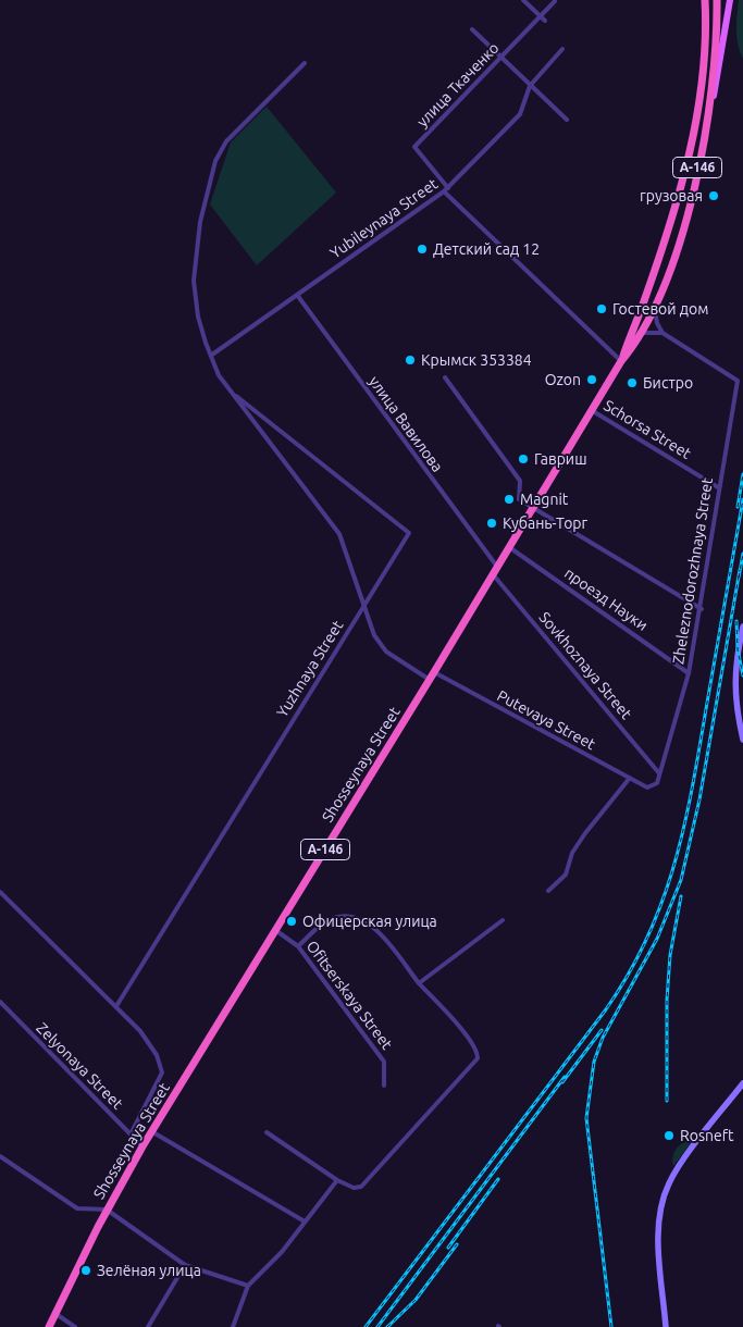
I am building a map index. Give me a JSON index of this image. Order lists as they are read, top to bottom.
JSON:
{
  "streets": {
    "highway": ["А-146", "Shosseynaya Street"],
    "street": [
      "улица Ткаченко",
      "Yubileynaya Street",
      "улица Вавилова",
      "Schorsa Street",
      "Zheleznodorozhnaya Street",
      "проезд Науки",
      "Sovkhoznaya Street",
      "Yuzhnaya Street",
      "Putevaya Street",
      "Ofitserskaya Street",
      "Zelyonaya Street"
    ]
  },
  "crossings": [
    ["улица Ткаченко", "Yubileynaya Street"],
    ["А-146", "Shosseynaya Street"],
    ["Yubileynaya Street", "улица Вавилова"],
    ["улица Вавилова", "Sovkhoznaya Street"],
    ["улица Вавилова", "Shosseynaya Street"],
    ["Schorsa Street", "Zheleznodorozhnaya Street"],
    ["Schorsa Street", "Shosseynaya Street"],
    ["Zheleznodorozhnaya Street", "проезд Науки"],
    ["Zheleznodorozhnaya Street", "Sovkhoznaya Street"],
    ["Zheleznodorozhnaya Street", "Putevaya Street"],
    ["проезд Науки", "Shosseynaya Street"],
    ["Sovkhoznaya Street", "Shosseynaya Street"],
    ["Putevaya Street", "Shosseynaya Street"],
    ["Shosseynaya Street", "Ofitserskaya Street"],
    ["Shosseynaya Street", "Zelyonaya Street"]
  ],
  "places": [
    "грузовая",
    "Детский сад 12",
    "Гостевой дом",
    "Крымск 353384",
    "Ozon",
    "Бистро",
    "Гавриш",
    "Magnit",
    "Кубань-Торг",
    "Офицерская улица",
    "Rosneft",
    "Зелёная улица"
  ]
}
